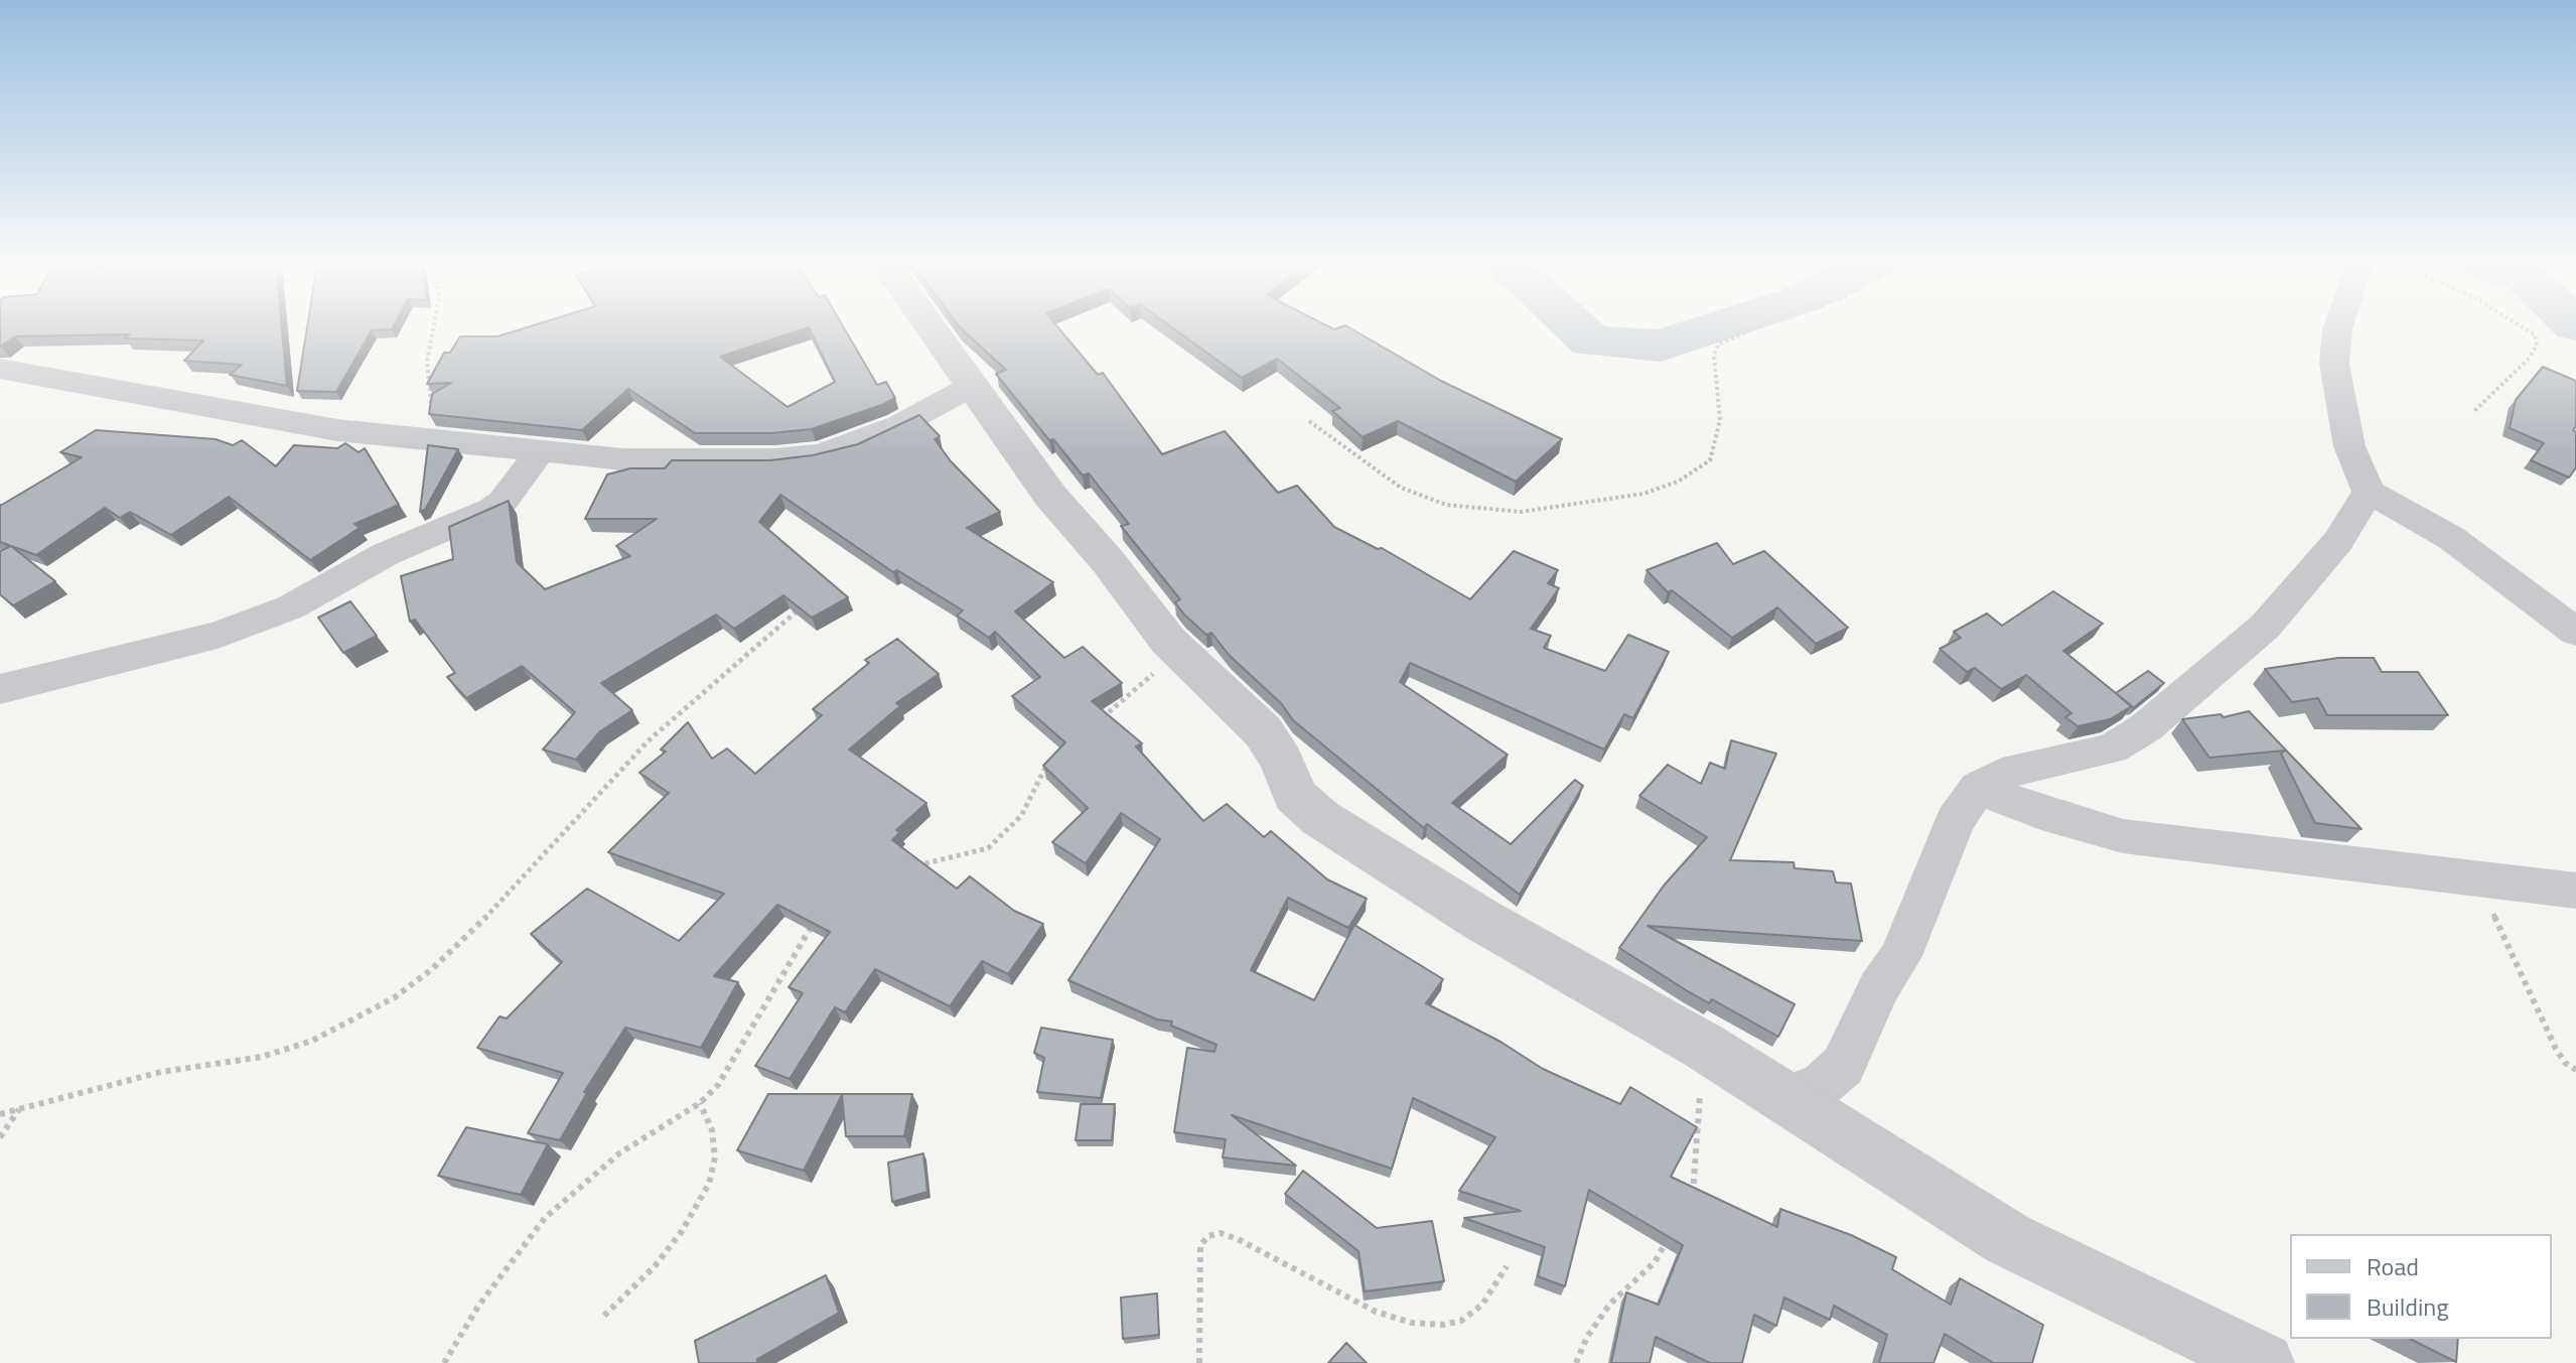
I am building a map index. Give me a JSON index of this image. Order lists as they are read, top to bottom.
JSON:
{
  "legend": ["Road", "Building"]
}
